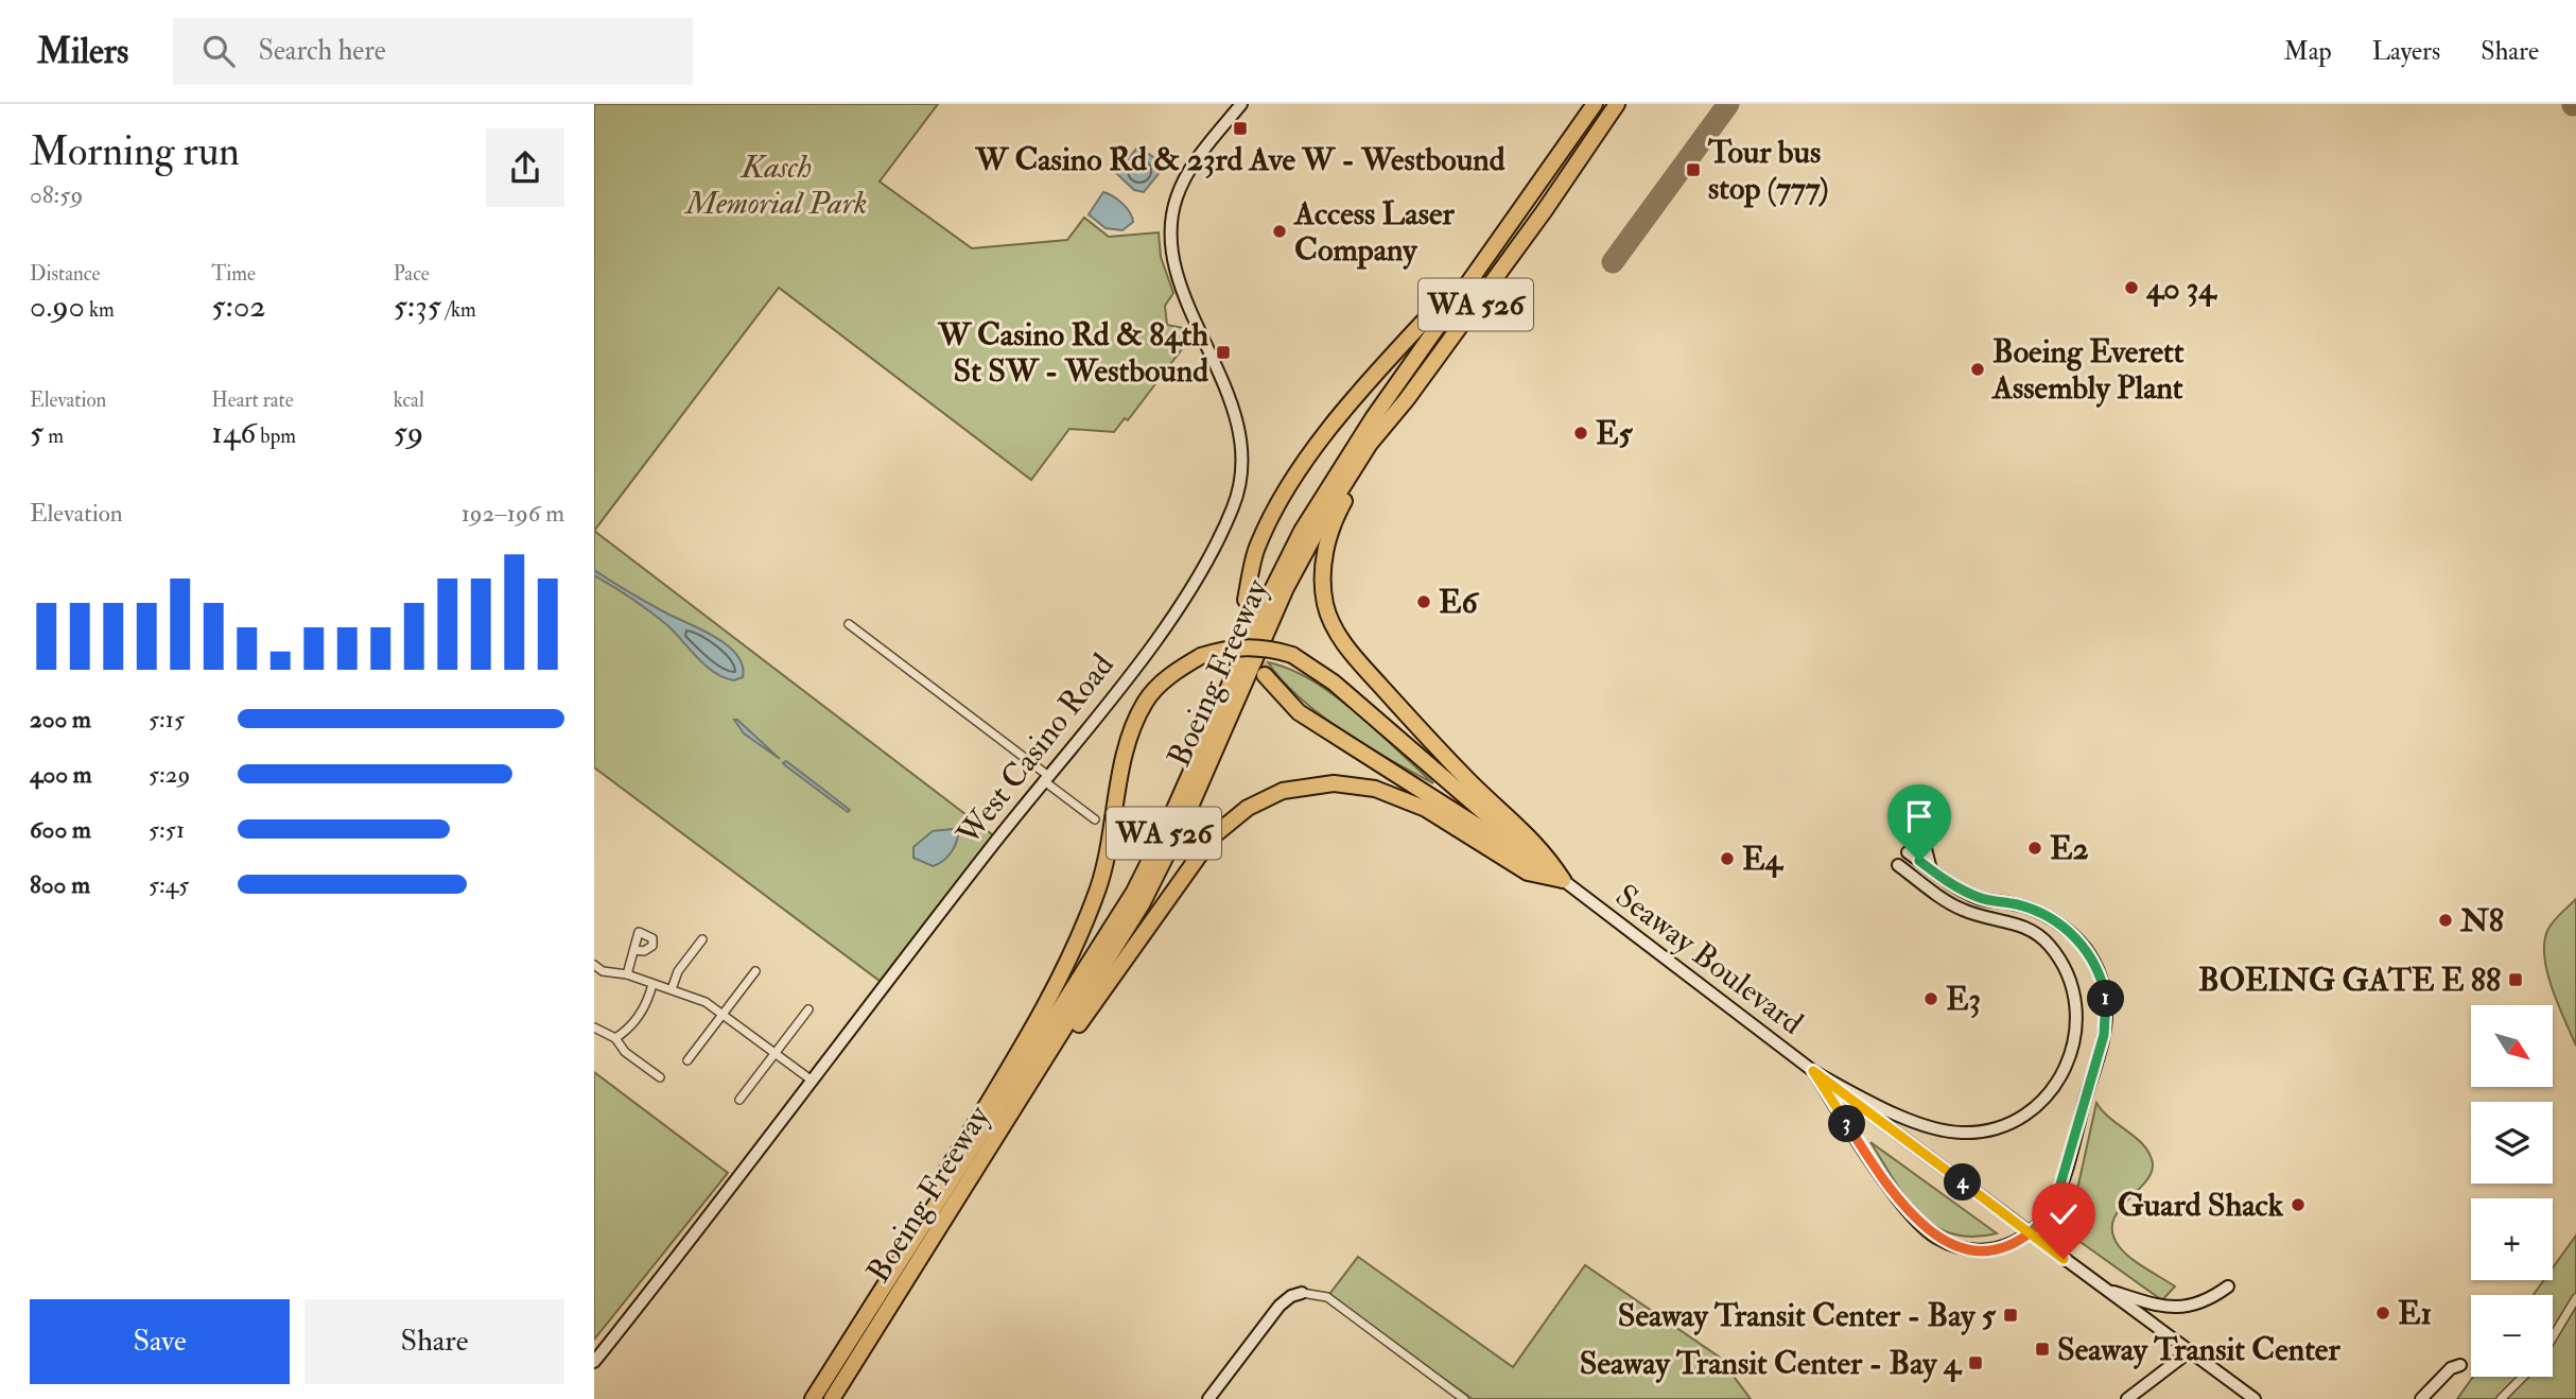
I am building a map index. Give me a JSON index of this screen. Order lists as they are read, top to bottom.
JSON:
{
  "streets": {
    "highway": ["WA 526", "Boeing Freeway"],
    "street": ["West Casino Road", "Seaway Boulevard"]
  },
  "parks": ["Kasch Memorial Park"],
  "places": {
    "transit": [
      "W Casino Rd & 23rd Ave W - Westbound",
      "Tour bus stop (777)",
      "W Casino Rd & 84th St SW - Westbound",
      "BOEING GATE E 88",
      "Seaway Transit Center - Bay 5",
      "Seaway Transit Center",
      "Seaway Transit Center - Bay 4"
    ],
    "other": [
      "Access Laser Company",
      "40 34",
      "Boeing Everett Assembly Plant",
      "E5",
      "E6",
      "E2",
      "E4",
      "N8",
      "E3",
      "Guard Shack",
      "E1"
    ]
  },
  "north": "bottom right",
  "page": {
    "header": "Milers",
    "search": "Search here",
    "nav": ["Map", "Layers", "Share"],
    "heading": ["Morning run", "08:59"],
    "stats": [
      ["Distance", "0.90 km"],
      ["Time", "5:02"],
      ["Pace", "5:35 /km"],
      ["Elevation", "5 m"],
      ["Heart rate", "146 bpm"],
      ["kcal", "59"]
    ],
    "chart": ["Elevation", "192–196 m"],
    "list": [
      {
        "name": "200 m",
        "note": "5:15"
      },
      {
        "name": "400 m",
        "note": "5:29"
      },
      {
        "name": "600 m",
        "note": "5:51"
      },
      {
        "name": "800 m",
        "note": "5:45"
      }
    ],
    "pins": ["1", "3", "4"],
    "map_buttons": ["+", "−"],
    "buttons": ["Save", "Share"]
  }
}
